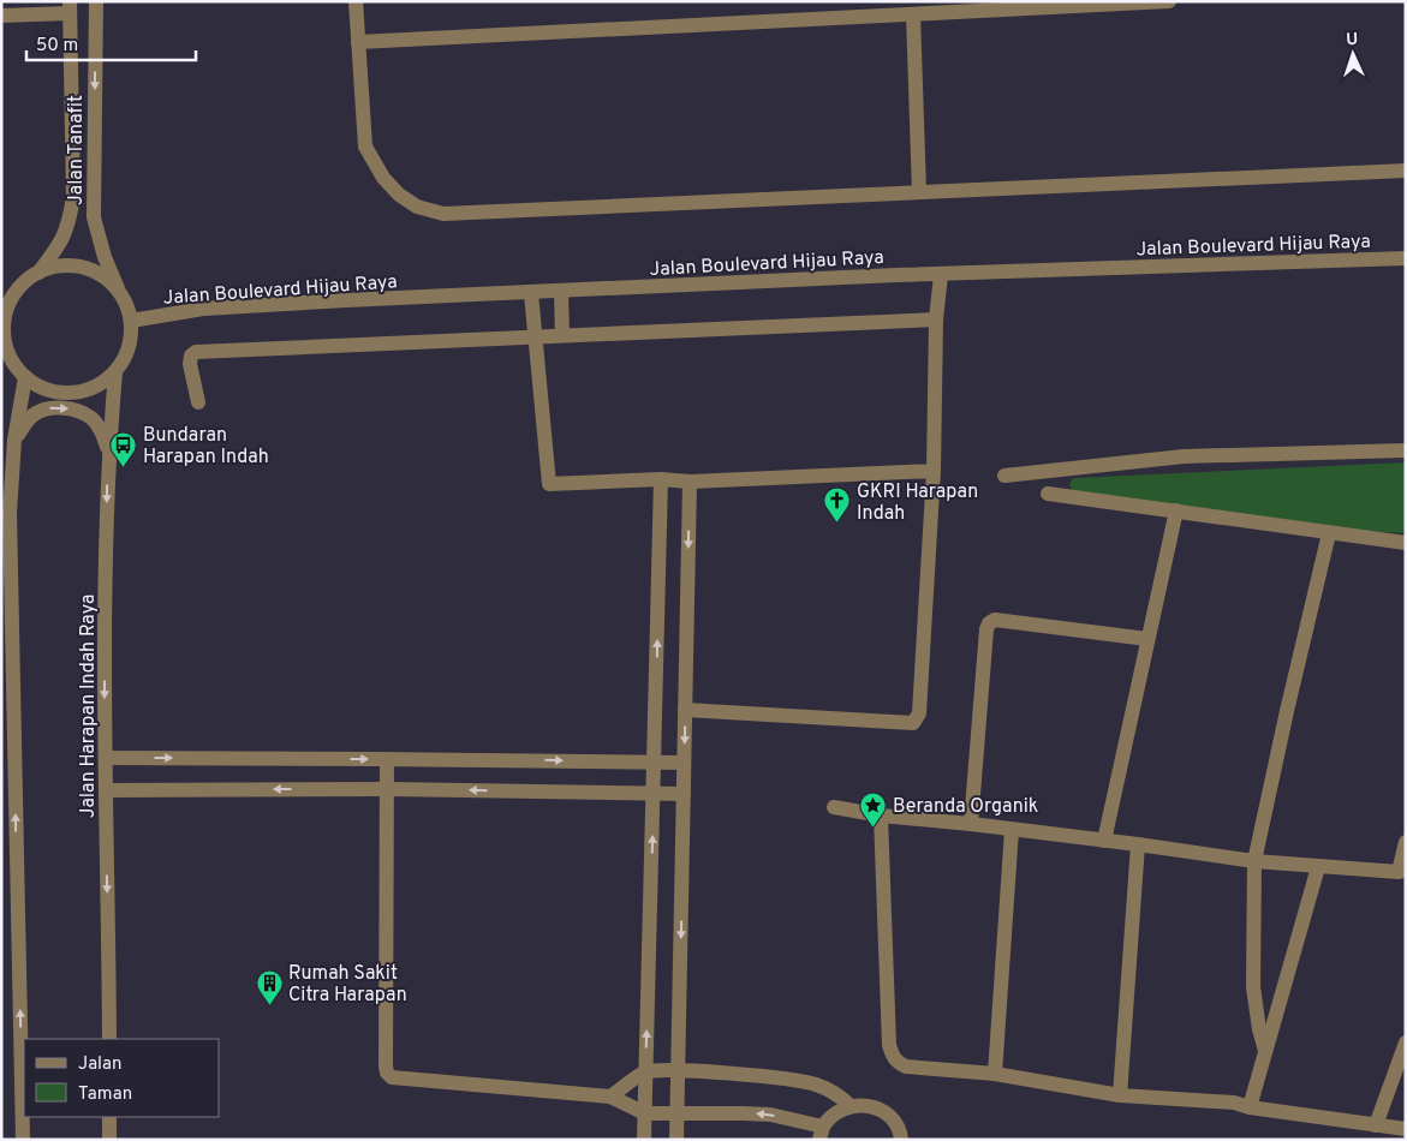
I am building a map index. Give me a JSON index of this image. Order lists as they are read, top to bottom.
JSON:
{
  "streets": {
    "street": ["Jalan Tanafit", "Jalan Boulevard Hijau Raya", "Jalan Harapan Indah Raya"]
  },
  "crossings": [
    ["Jalan Tanafit", "Jalan Boulevard Hijau Raya"],
    ["Jalan Tanafit", "Jalan Harapan Indah Raya"],
    ["Jalan Boulevard Hijau Raya", "Jalan Harapan Indah Raya"]
  ],
  "places": {
    "bus stop": ["Bundaran Harapan Indah"],
    "church": ["GKRI Harapan Indah"],
    "place": ["Beranda Organik"],
    "building": ["Rumah Sakit Citra Harapan"]
  },
  "legend": ["Jalan", "Taman"],
  "scale_bar": "50 m",
  "north": "top"
}
